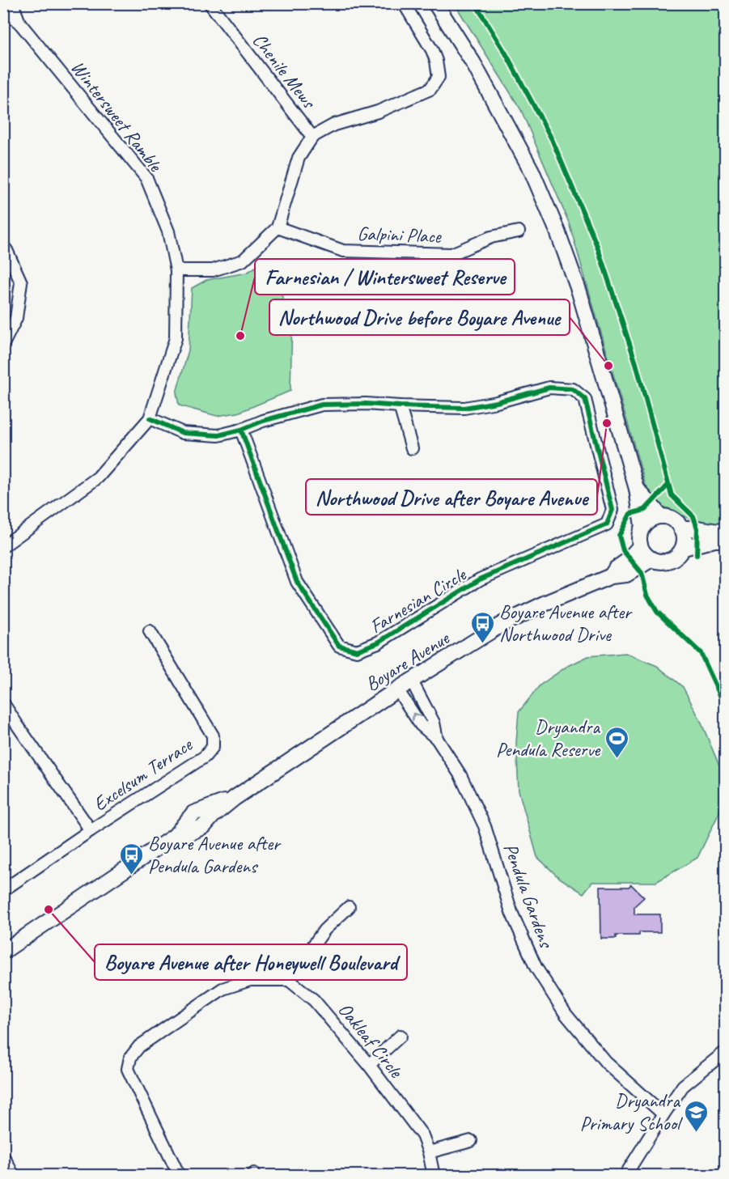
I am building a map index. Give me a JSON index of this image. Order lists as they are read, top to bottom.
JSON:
{
  "streets": {
    "street": [
      "Chenile Mews",
      "Wintersweet Ramble",
      "Galpini Place",
      "Farnesian Circle",
      "Boyare Avenue",
      "Excelsum Terrace",
      "Pendula Gardens",
      "Oakleaf Circle"
    ]
  },
  "crossings": [
    ["Wintersweet Ramble", "Farnesian Circle"],
    ["Boyare Avenue", "Pendula Gardens"]
  ],
  "places": {
    "other": [
      "Farnesian / Wintersweet Reserve",
      "Northwood Drive before Boyare Avenue",
      "Northwood Drive after Boyare Avenue",
      "Boyare Avenue after Honeywell Boulevard"
    ],
    "bus stop": ["Boyare Avenue after Northwood Drive", "Boyare Avenue after Pendula Gardens"],
    "sports": ["Dryandra Pendula Reserve"],
    "school or university": ["Dryandra Primary School"]
  }
}
